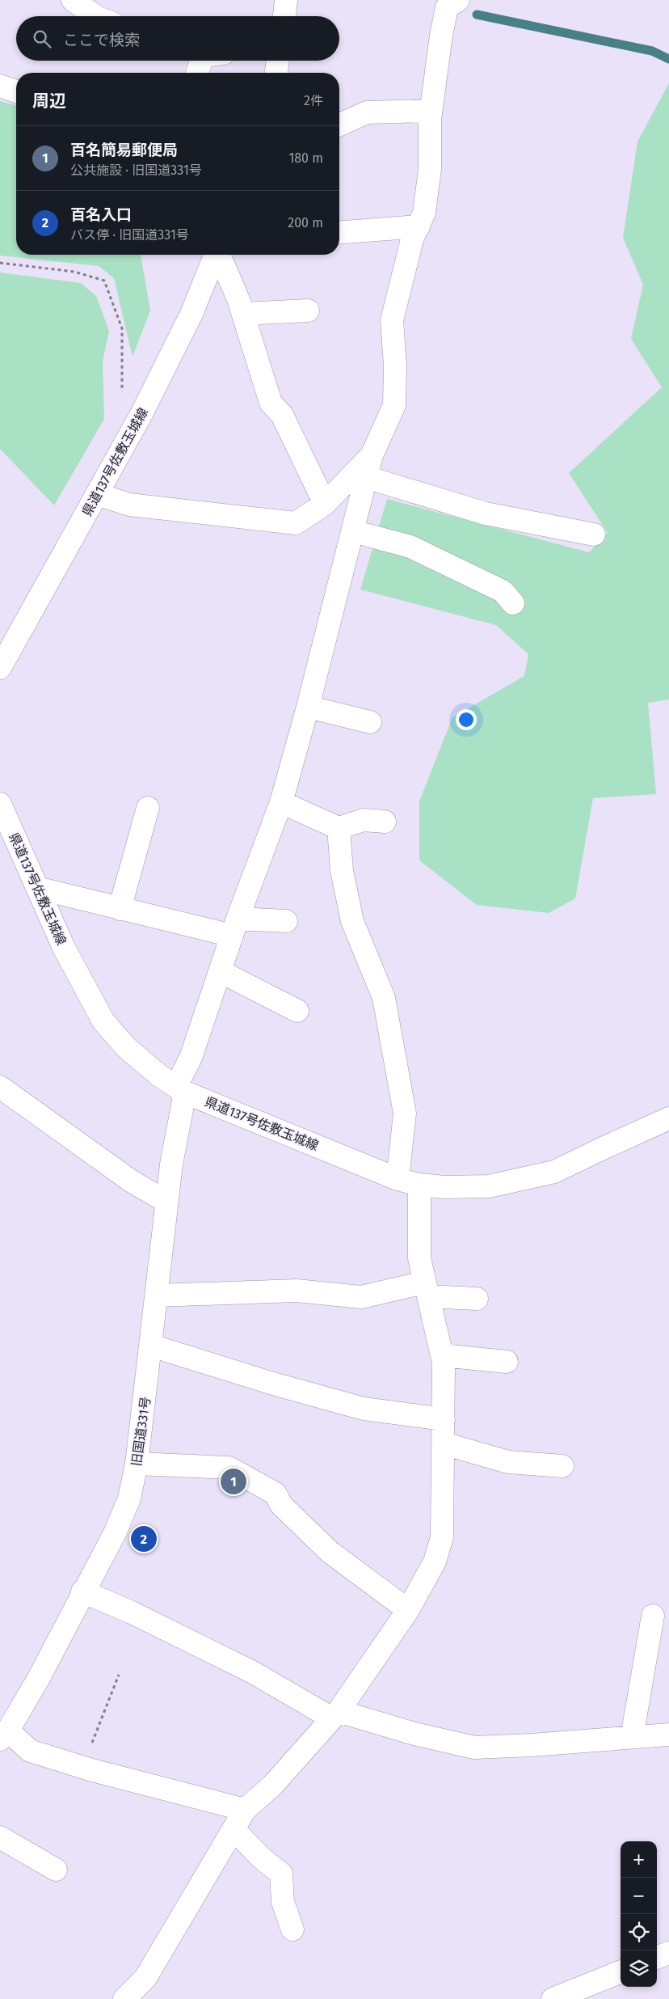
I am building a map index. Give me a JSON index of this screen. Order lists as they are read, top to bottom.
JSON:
{
  "streets": {
    "main road": ["県道137号佐敷玉城線", "旧国道331号"]
  },
  "crossings": [
    ["県道137号佐敷玉城線", "旧国道331号"]
  ],
  "page": {
    "search": "ここで検索",
    "heading": ["周辺", "2件"],
    "list": [
      {
        "mark": "1",
        "name": "百名簡易郵便局",
        "note": "公共施設 · 旧国道331号",
        "value": "180 m"
      },
      {
        "mark": "2",
        "name": "百名入口",
        "note": "バス停 · 旧国道331号",
        "value": "200 m"
      }
    ],
    "pins": ["1", "2"],
    "map_buttons": ["+", "−"]
  }
}
